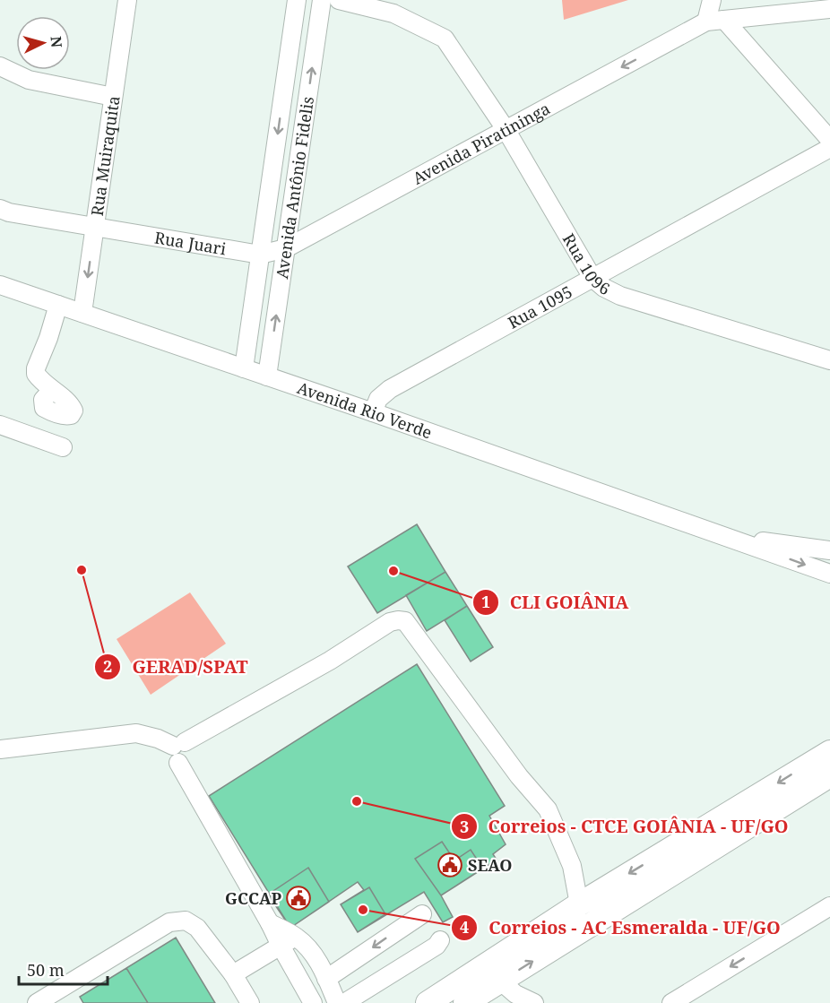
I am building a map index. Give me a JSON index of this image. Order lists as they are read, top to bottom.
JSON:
{
  "streets": {
    "street": [
      "Avenida Piratininga",
      "Rua Muiraquita",
      "Avenida Antônio Fidelis",
      "Rua Juari",
      "Rua 1096",
      "Rua 1095",
      "Avenida Rio Verde"
    ]
  },
  "crossings": [
    ["Avenida Piratininga", "Avenida Antônio Fidelis"],
    ["Avenida Piratininga", "Rua Juari"],
    ["Avenida Piratininga", "Rua 1096"],
    ["Rua Muiraquita", "Rua Juari"],
    ["Rua Muiraquita", "Avenida Rio Verde"],
    ["Avenida Antônio Fidelis", "Rua Juari"],
    ["Avenida Antônio Fidelis", "Avenida Rio Verde"],
    ["Rua 1096", "Rua 1095"],
    ["Rua 1095", "Avenida Rio Verde"]
  ],
  "one_way": ["Avenida Piratininga"],
  "places": {
    "other": [
      "GERAD/SPAT",
      "CLI GOIÂNIA",
      "Correios - CTCE GOIÂNIA - UF/GO",
      "Correios - AC Esmeralda - UF/GO"
    ],
    "public building": ["SEAO", "GCCAP"]
  },
  "scale_bar": "50 m",
  "north": "right"
}
